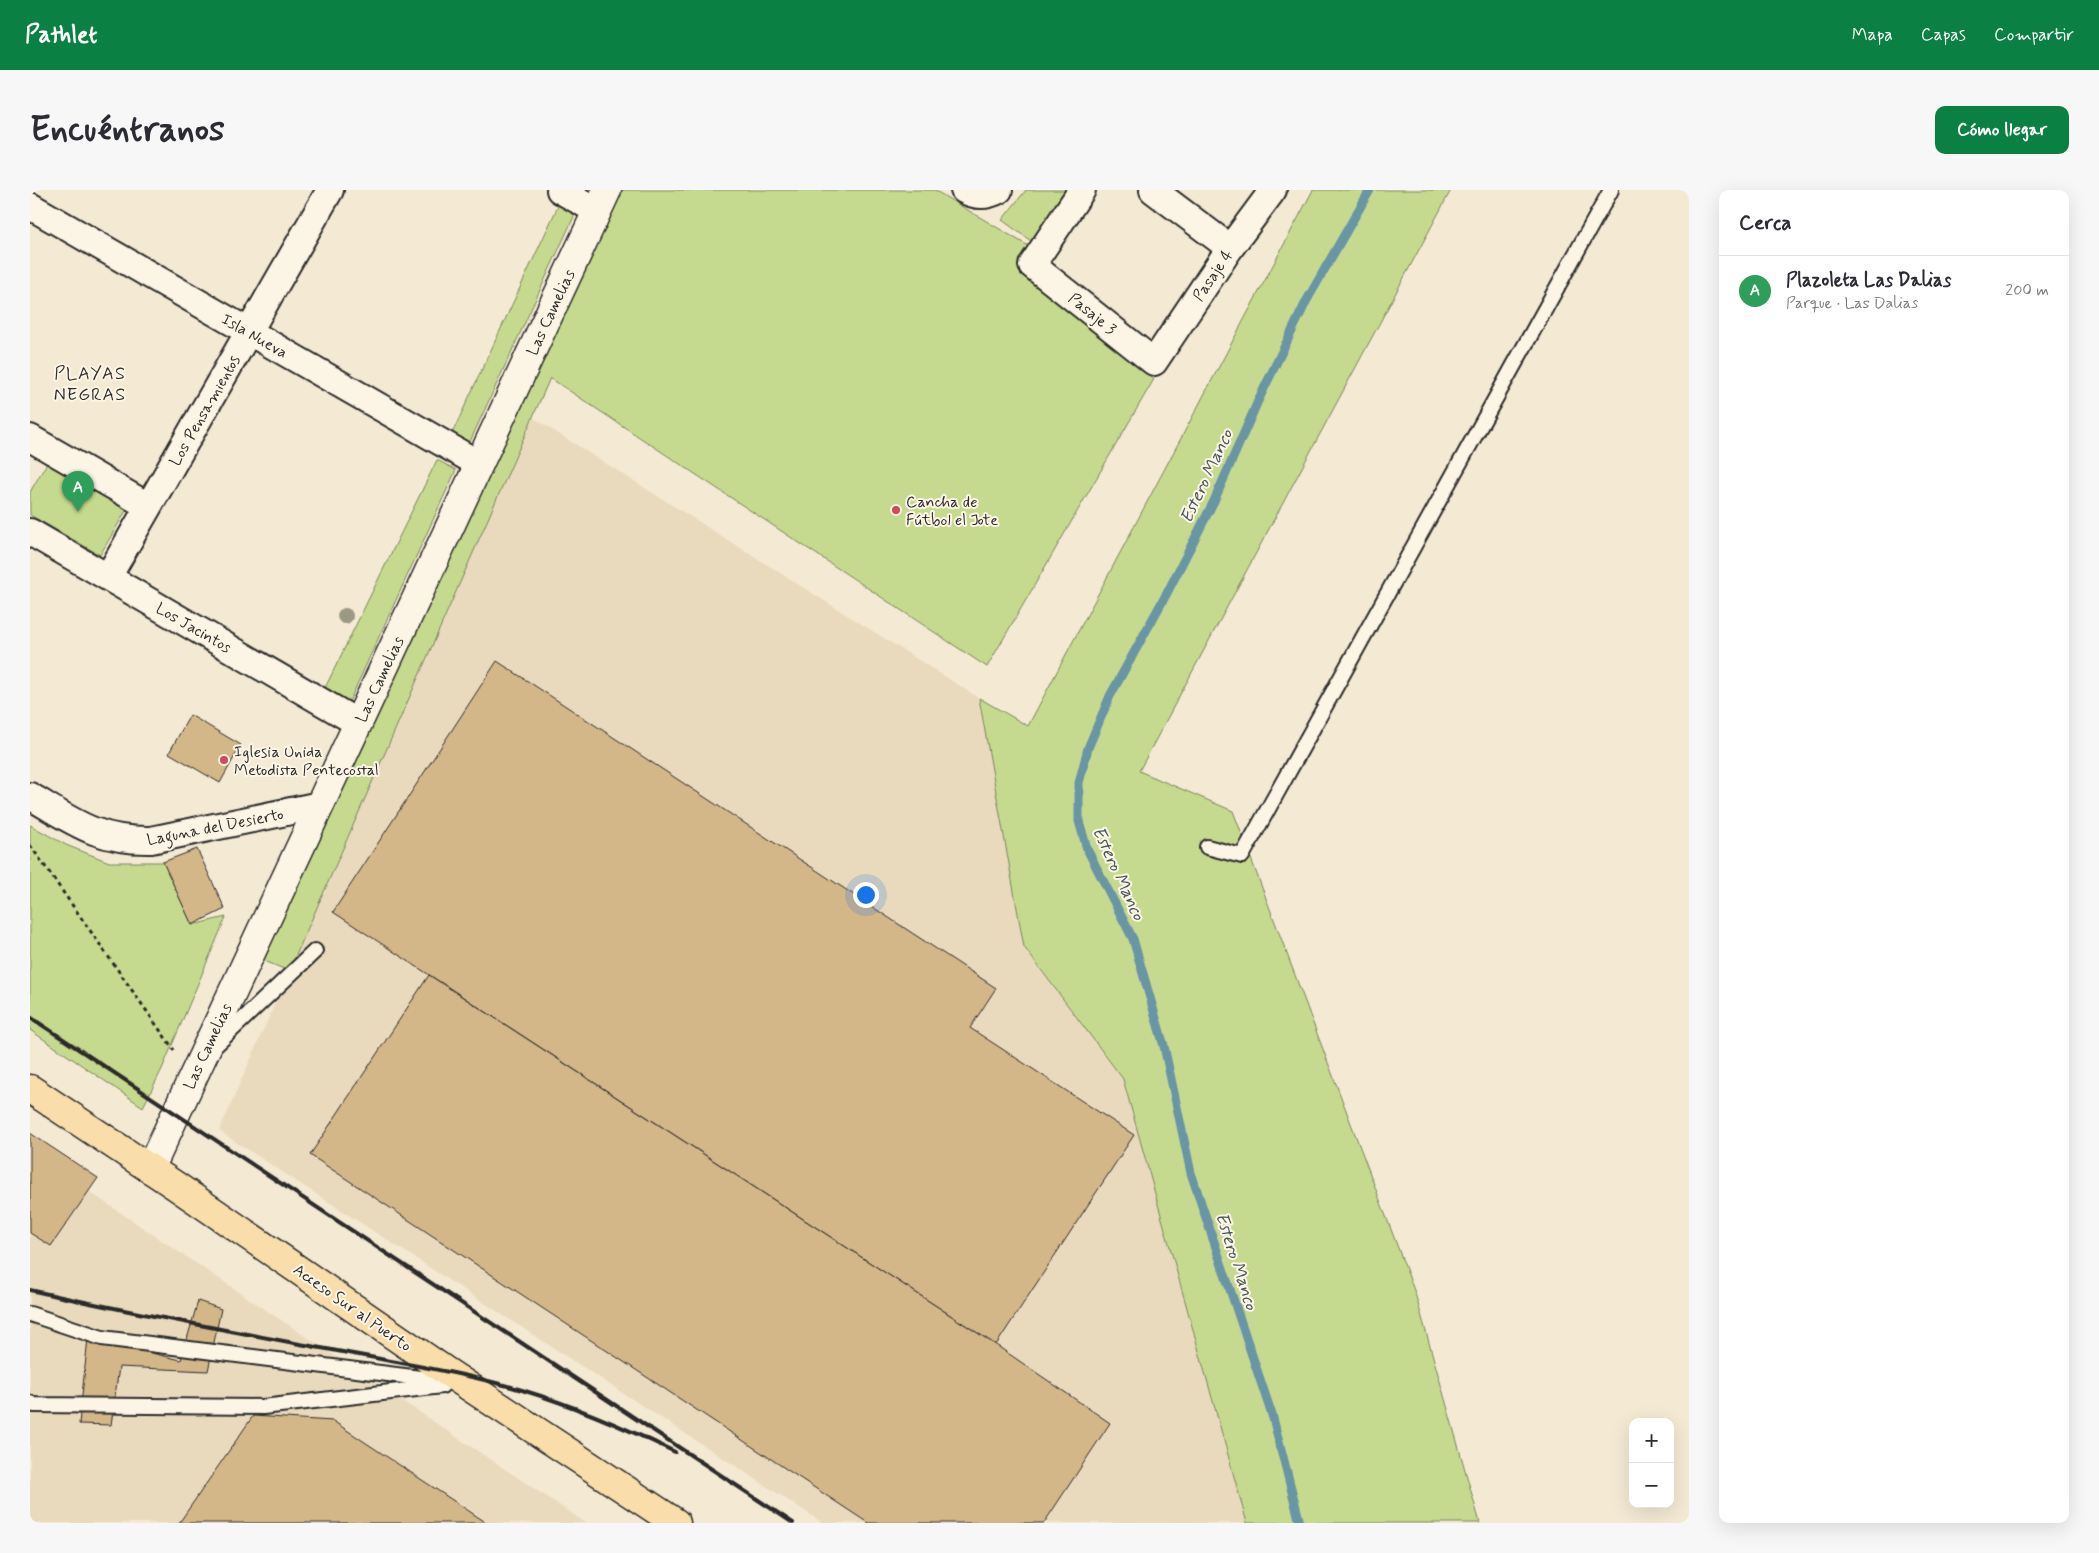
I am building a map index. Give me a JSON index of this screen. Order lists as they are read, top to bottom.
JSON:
{
  "streets": {
    "main road": ["Acceso Sur al Puerto"],
    "street": [
      "Pasaje 4",
      "Las Camelias",
      "Pasaje 3",
      "Isla Nueva",
      "Los Pensamientos",
      "Los Jacintos",
      "Laguna del Desierto"
    ]
  },
  "crossings": [
    ["Pasaje 4", "Pasaje 3"],
    ["Las Camelias", "Isla Nueva"],
    ["Las Camelias", "Los Jacintos"],
    ["Las Camelias", "Laguna del Desierto"],
    ["Las Camelias", "Acceso Sur al Puerto"],
    ["Isla Nueva", "Los Pensamientos"],
    ["Los Pensamientos", "Los Jacintos"]
  ],
  "districts": ["PLAYAS NEGRAS"],
  "water": ["Estero Manco"],
  "places": ["Cancha de Fútbol el Jote", "Iglesia Unida Metodista Pentecostal"],
  "page": {
    "header": "Pathlet",
    "nav": ["Mapa", "Capas", "Compartir"],
    "buttons": "Cómo llegar",
    "title": "Encuéntranos",
    "heading": "Cerca",
    "list": [
      {
        "mark": "A",
        "name": "Plazoleta Las Dalias",
        "note": "Parque · Las Dalias",
        "value": "200 m"
      }
    ],
    "pins": "A",
    "map_buttons": ["+", "−"]
  }
}
